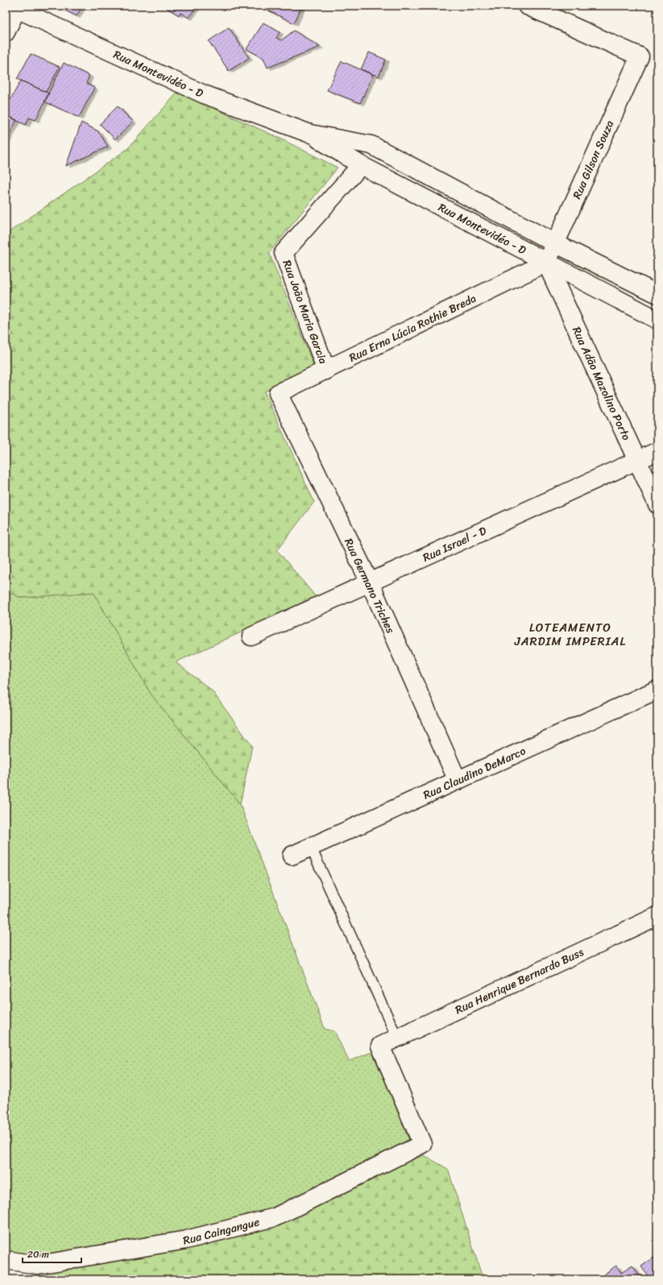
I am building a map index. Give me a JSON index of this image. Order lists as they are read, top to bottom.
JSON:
{
  "streets": {
    "street": [
      "Rua Montevidéo - D",
      "Rua Gilson Souza",
      "Rua João Maria Garcia",
      "Rua Erna Lúcia Rothie Breda",
      "Rua Adão Mazolino Porto",
      "Rua Israel - D",
      "Rua Germano Triches",
      "Rua Claudino DeMarco",
      "Rua Henrique Bernardo Buss",
      "Rua Caingangue"
    ]
  },
  "crossings": [
    ["Rua Montevidéo - D", "Rua Gilson Souza"],
    ["Rua Montevidéo - D", "Rua João Maria Garcia"],
    ["Rua Montevidéo - D", "Rua Erna Lúcia Rothie Breda"],
    ["Rua Montevidéo - D", "Rua Adão Mazolino Porto"],
    ["Rua Gilson Souza", "Rua Erna Lúcia Rothie Breda"],
    ["Rua Gilson Souza", "Rua Adão Mazolino Porto"],
    ["Rua João Maria Garcia", "Rua Erna Lúcia Rothie Breda"],
    ["Rua Erna Lúcia Rothie Breda", "Rua Adão Mazolino Porto"],
    ["Rua Erna Lúcia Rothie Breda", "Rua Germano Triches"],
    ["Rua Adão Mazolino Porto", "Rua Israel - D"],
    ["Rua Israel - D", "Rua Germano Triches"],
    ["Rua Germano Triches", "Rua Claudino DeMarco"],
    ["Rua Henrique Bernardo Buss", "Rua Caingangue"]
  ],
  "districts": ["LOTEAMENTO JARDIM IMPERIAL"],
  "scale_bar": "20 m"
}
